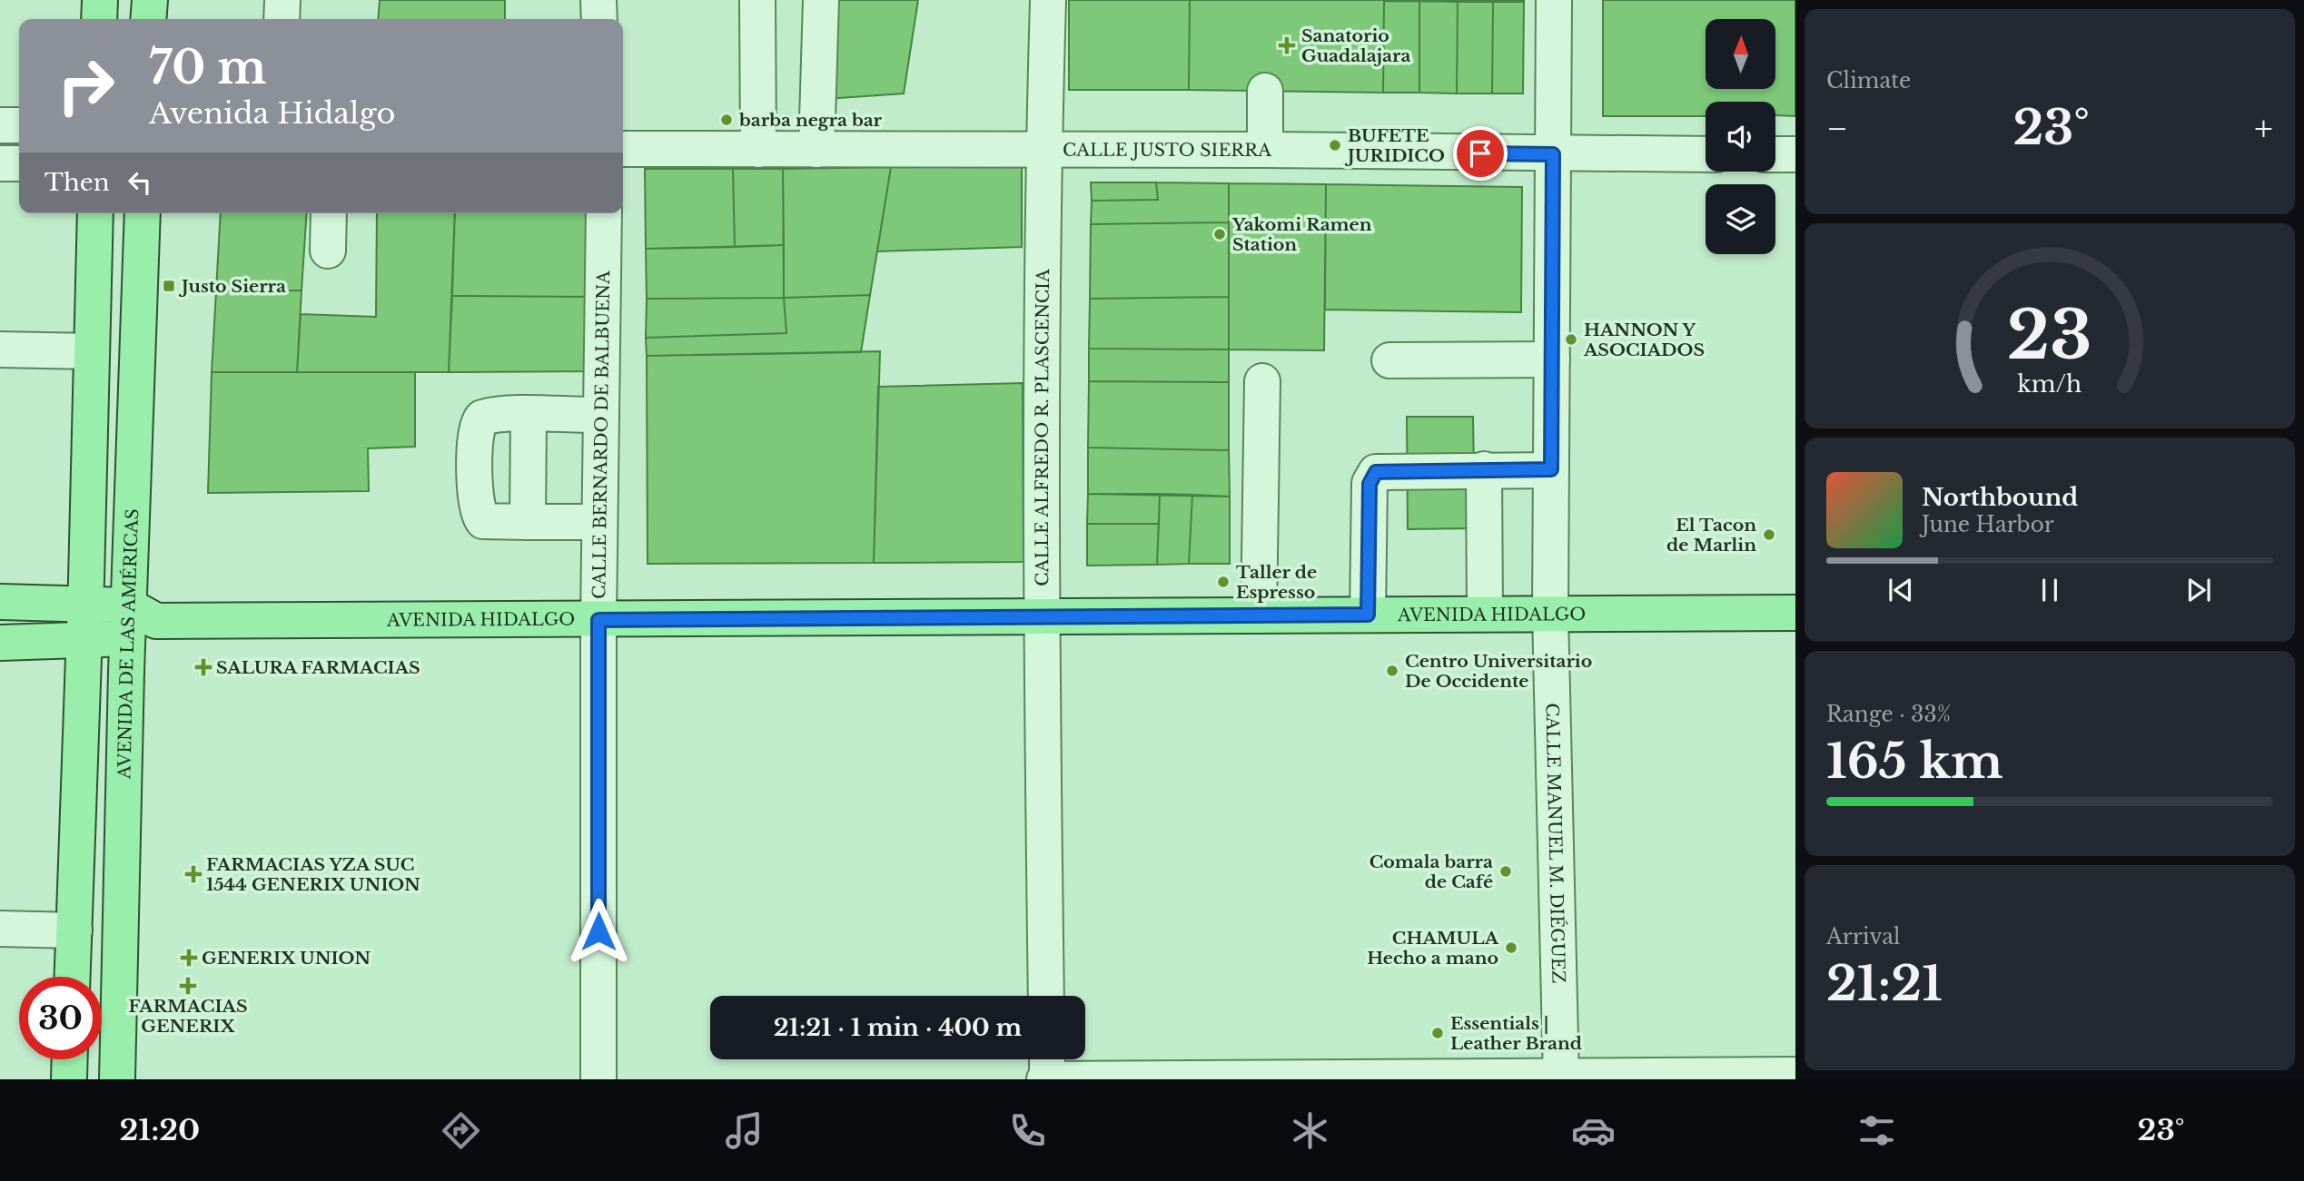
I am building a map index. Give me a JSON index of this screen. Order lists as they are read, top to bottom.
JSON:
{
  "streets": {
    "main road": ["AVENIDA HIDALGO", "AVENIDA DE LAS AMÉRICAS"],
    "street": [
      "CALLE JUSTO SIERRA",
      "CALLE ALFREDO R. PLASCENCIA",
      "CALLE BERNARDO DE BALBUENA",
      "CALLE MANUEL M. DIÉGUEZ"
    ]
  },
  "crossings": [
    ["CALLE JUSTO SIERRA", "CALLE ALFREDO R. PLASCENCIA"],
    ["CALLE JUSTO SIERRA", "CALLE MANUEL M. DIÉGUEZ"],
    ["CALLE ALFREDO R. PLASCENCIA", "AVENIDA HIDALGO"],
    ["CALLE BERNARDO DE BALBUENA", "AVENIDA HIDALGO"],
    ["AVENIDA HIDALGO", "AVENIDA DE LAS AMÉRICAS"],
    ["AVENIDA HIDALGO", "CALLE MANUEL M. DIÉGUEZ"]
  ],
  "places": {
    "health": [
      "Sanatorio Guadalajara",
      "SALURA FARMACIAS",
      "FARMACIAS YZA SUC 1544 GENERIX UNION",
      "GENERIX UNION",
      "FARMACIAS GENERIX"
    ],
    "other": [
      "barba negra bar",
      "BUFETE JURIDICO",
      "Yakomi Ramen Station",
      "HANNON Y ASOCIADOS",
      "El Tacon de Marlin",
      "Taller de Espresso",
      "Centro Universitario De Occidente",
      "Comala barra de Café",
      "CHAMULA Hecho a mano",
      "Essentials | Leather Brand"
    ],
    "transit": ["Justo Sierra"]
  },
  "north": "top",
  "page": {
    "tile": [
      "Climate",
      ["Range · 33%", "165 km"],
      ["Arrival", "21:21"]
    ],
    "turn": ["70 m", "Avenida Hidalgo"],
    "heat": ["−", "23°", "+"],
    "then": "Then",
    "song": ["Northbound", "June Harbor"],
    "limit": "30",
    "trip": "21:21 · 1 min · 400 m",
    "tabs": ["21:20", "23°"],
    "gauge": ["23", "km/h"]
  }
}
